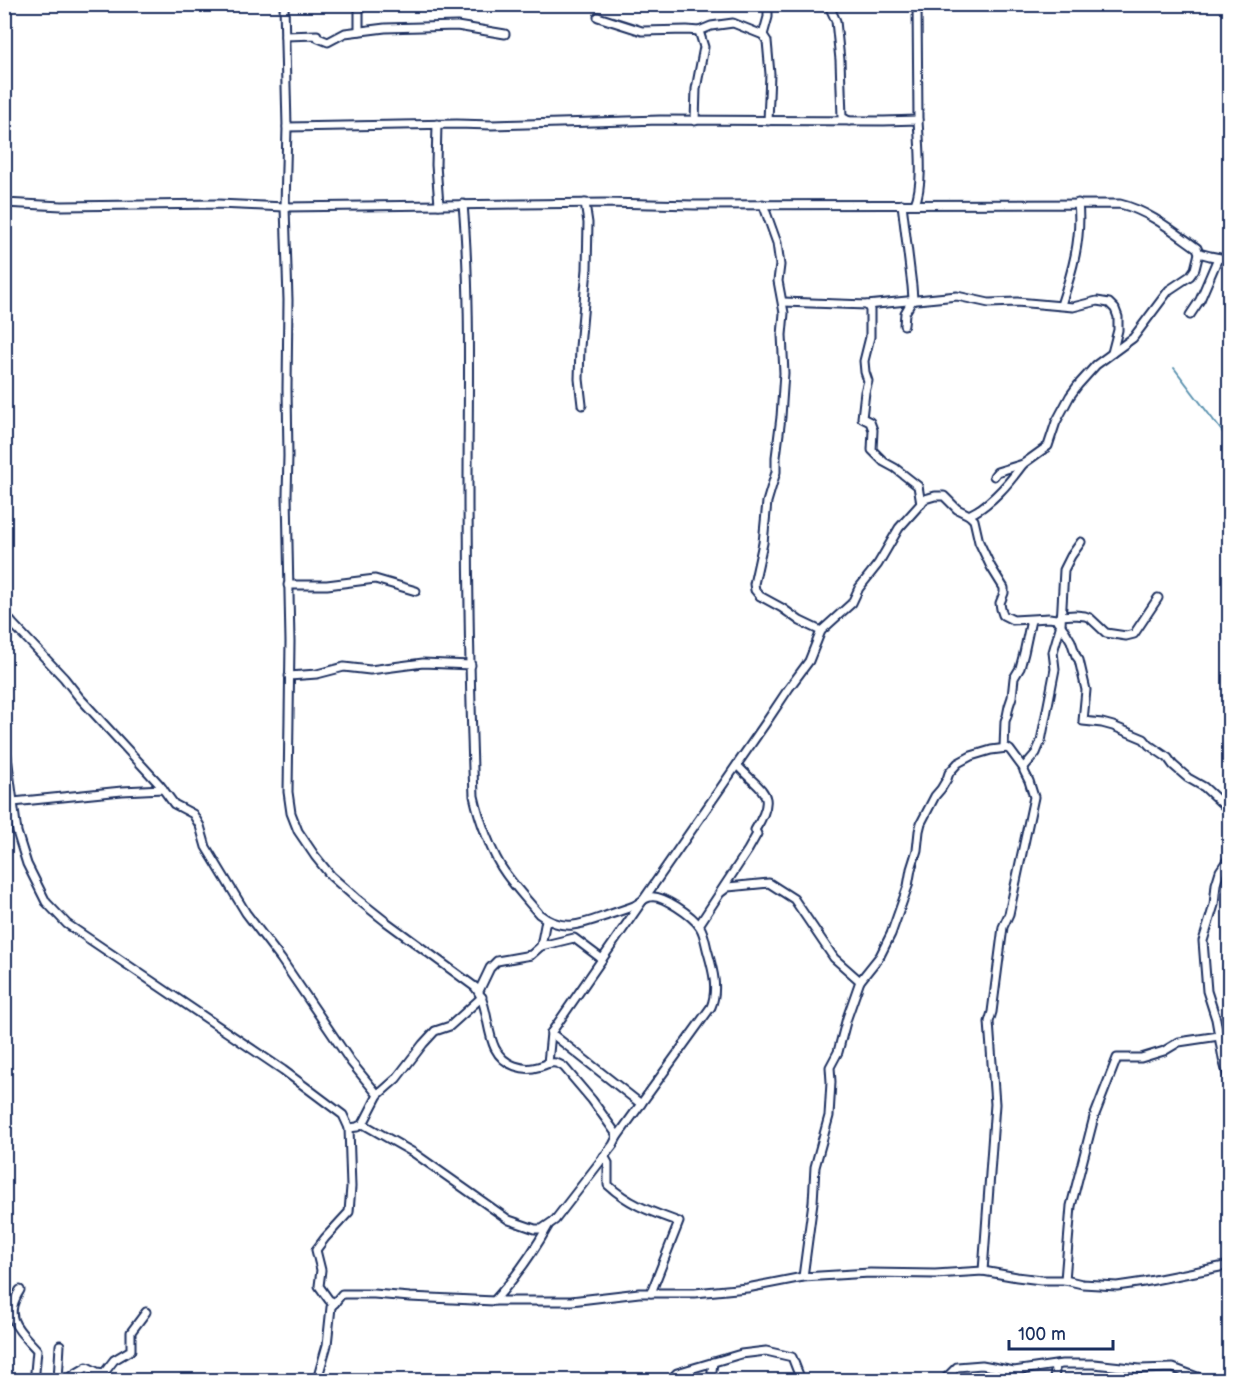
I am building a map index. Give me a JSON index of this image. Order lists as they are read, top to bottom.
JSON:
{
  "scale_bar": "100 m"
}
